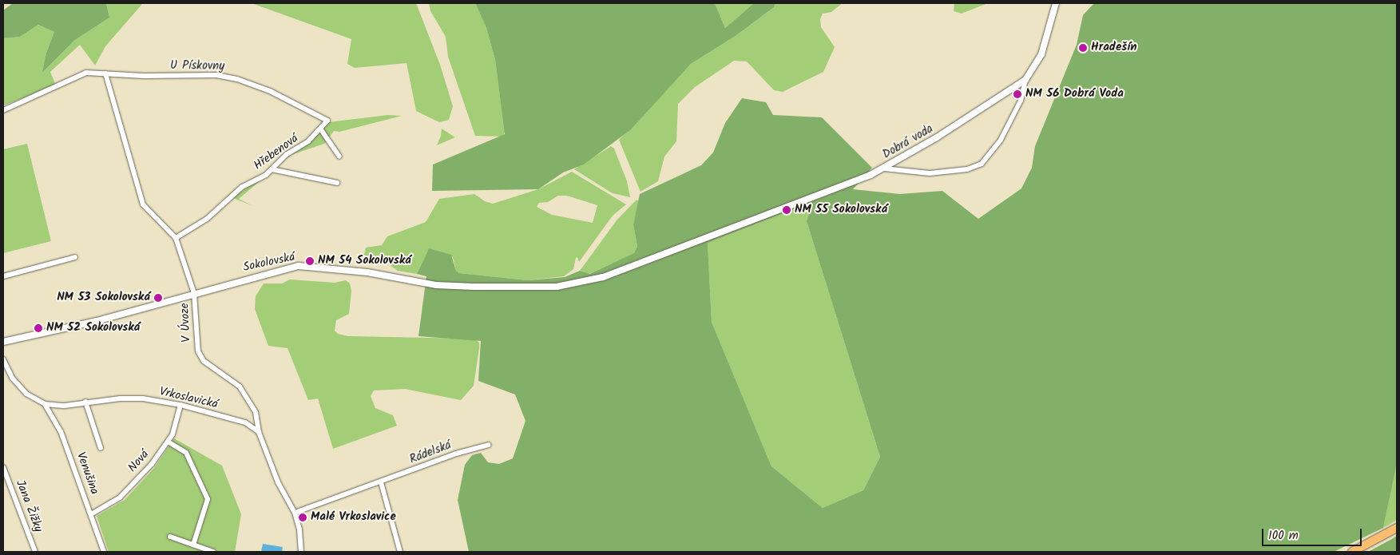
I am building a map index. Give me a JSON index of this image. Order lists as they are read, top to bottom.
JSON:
{
  "streets": {
    "street": [
      "U Pískovny",
      "Dobrá voda",
      "Hřebenová",
      "Sokolovská",
      "V Úvoze",
      "Vrkoslavická",
      "Rádelská",
      "Nová",
      "Venušina",
      "Jana Žižky"
    ]
  },
  "crossings": [
    ["U Pískovny", "Hřebenová"],
    ["U Pískovny", "V Úvoze"],
    ["Dobrá voda", "Sokolovská"],
    ["Hřebenová", "V Úvoze"],
    ["Sokolovská", "V Úvoze"],
    ["V Úvoze", "Vrkoslavická"],
    ["Vrkoslavická", "Nová"],
    ["Vrkoslavická", "Venušina"],
    ["Nová", "Venušina"]
  ],
  "places": [
    "Hradešín",
    "NM 56 Dobrá Voda",
    "NM 55 Sokolovská",
    "NM 54 Sokolovská",
    "NM 53 Sokolovská",
    "NM 52 Sokolovská",
    "Malé Vrkoslavice"
  ],
  "scale_bar": "100 m"
}
